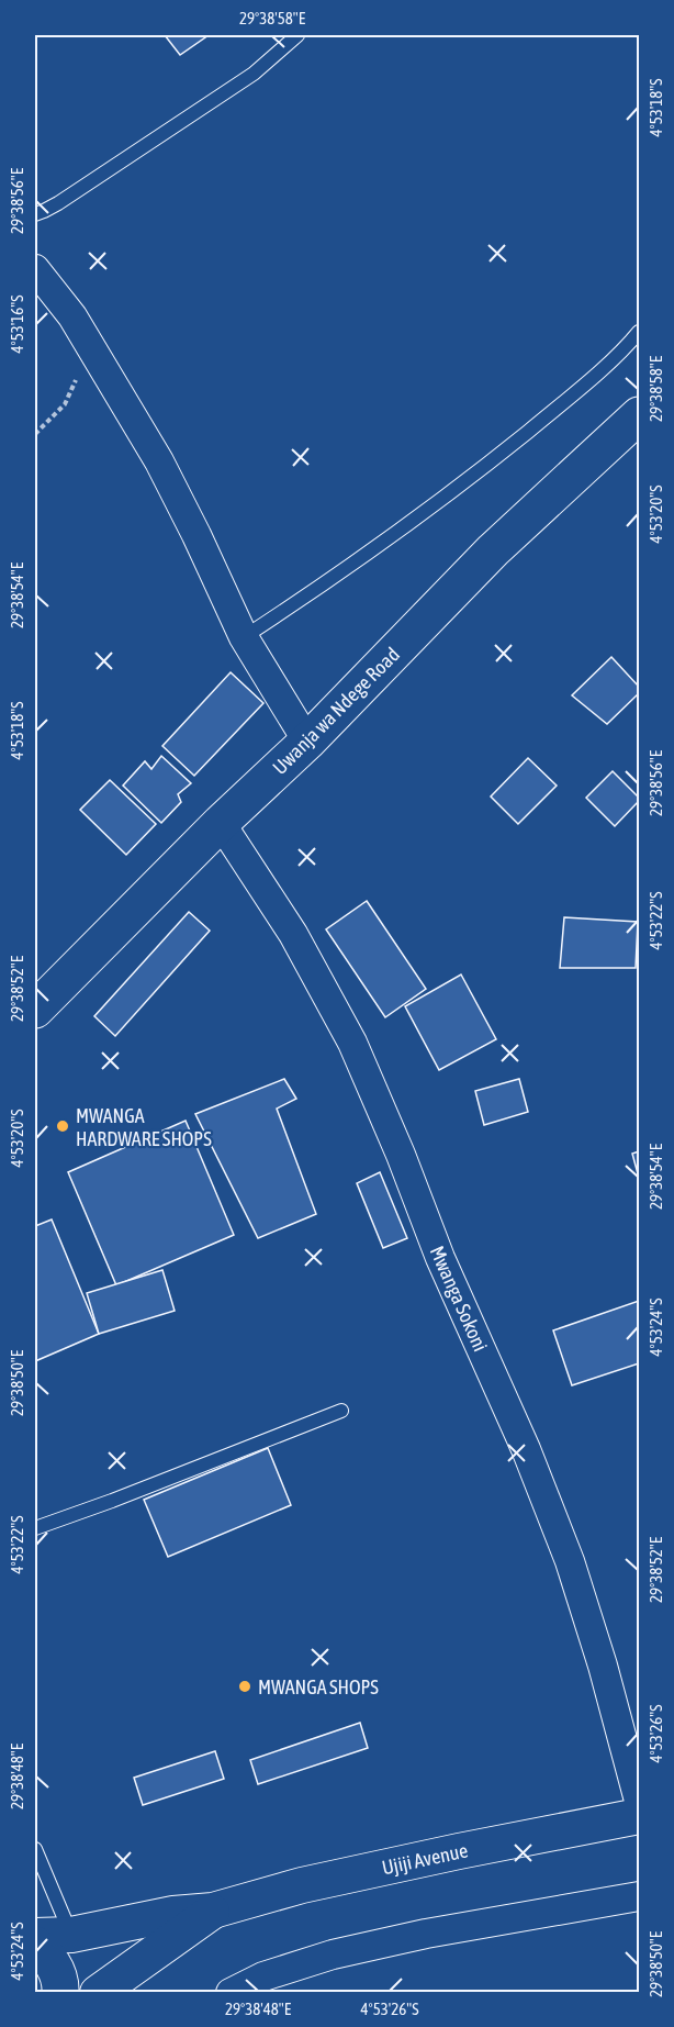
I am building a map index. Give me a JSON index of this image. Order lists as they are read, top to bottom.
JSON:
{
  "streets": {
    "main road": ["Uwanja wa Ndege Road"],
    "street": ["Mwanga Sokoni", "Ujiji Avenue"]
  },
  "crossings": [
    ["Uwanja wa Ndege Road", "Mwanga Sokoni"]
  ],
  "places": ["MWANGA HARDWARE SHOPS", "MWANGA SHOPS"],
  "coordinates": [
    "29°38'58\"E",
    "4°53'18\"S",
    "29°38'56\"E",
    "4°53'16\"S",
    "4°53'20\"S",
    "29°38'54\"E",
    "4°53'22\"S",
    "29°38'52\"E",
    "4°53'24\"S",
    "29°38'50\"E",
    "4°53'26\"S",
    "29°38'48\"E"
  ]
}
